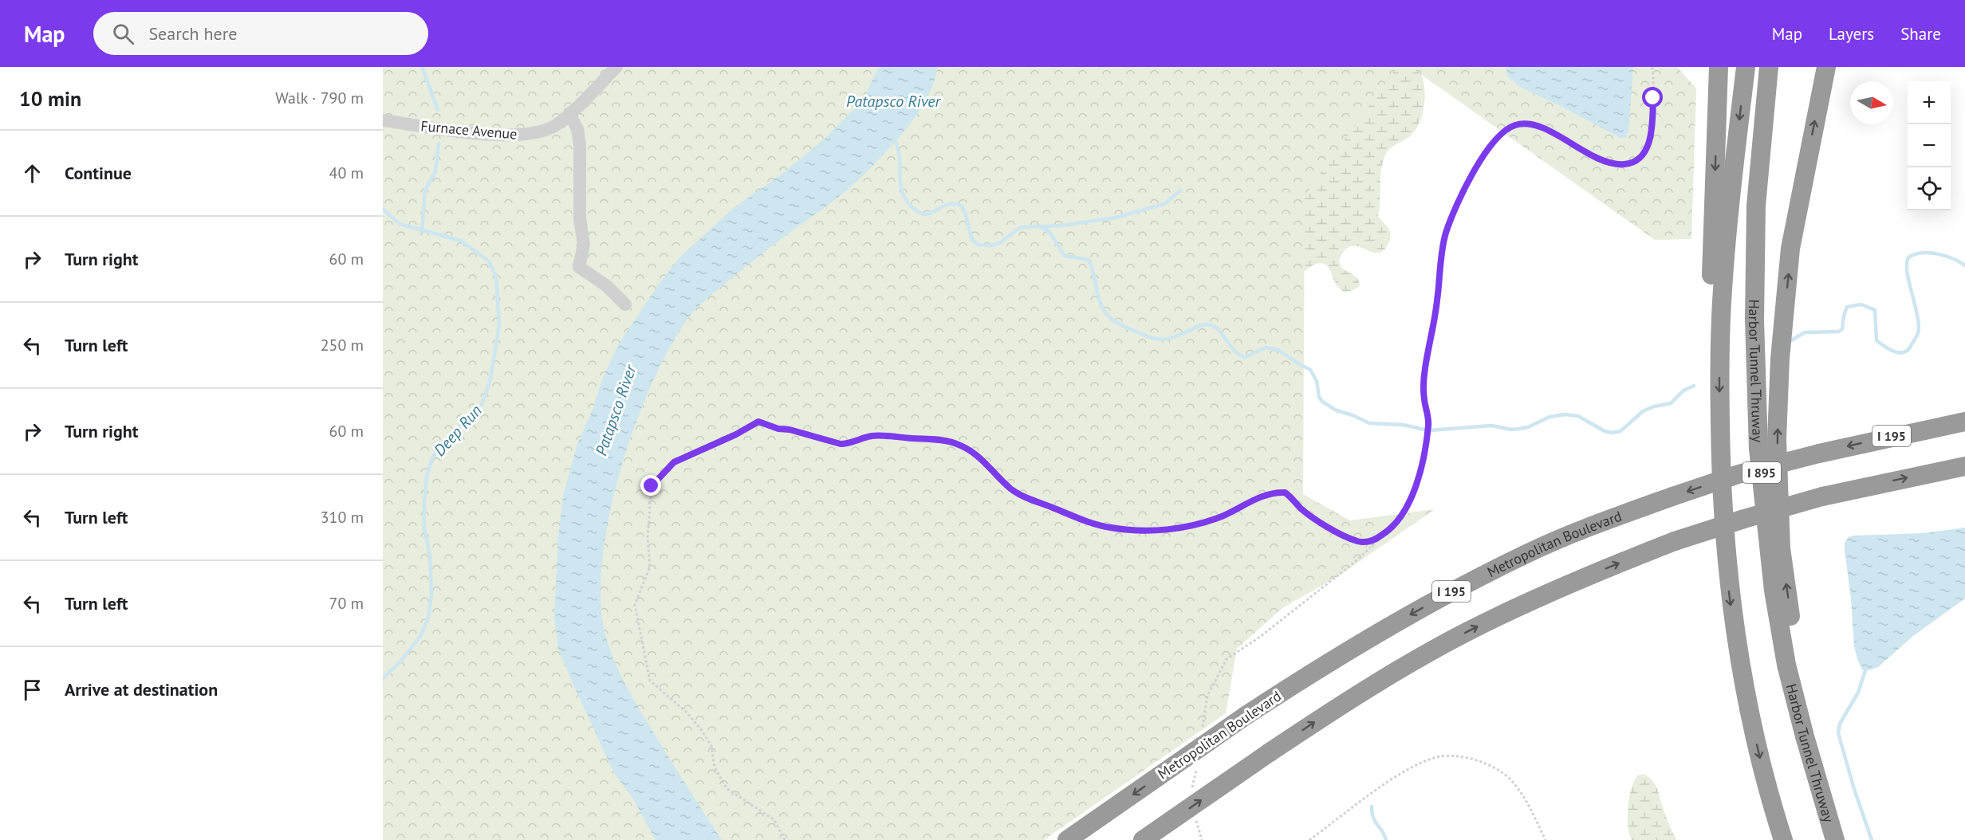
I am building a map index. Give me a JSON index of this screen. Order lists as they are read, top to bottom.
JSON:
{
  "streets": {
    "highway": [
      "Harbor Tunnel Thruway",
      "I 195",
      "I 895",
      "Metropolitan Boulevard"
    ],
    "street": ["Furnace Avenue"]
  },
  "water": ["Patapsco River", "Deep Run"],
  "north": "right",
  "page": {
    "header": "Map",
    "search": "Search here",
    "nav": ["Map", "Layers", "Share"],
    "heading": ["10 min", "Walk · 790 m"],
    "map_buttons": ["+", "−"],
    "list": [
      ["Continue", "40 m"],
      ["Turn right", "60 m"],
      ["Turn left", "250 m"],
      ["Turn right", "60 m"],
      ["Turn left", "310 m"],
      ["Turn left", "70 m"],
      "Arrive at destination"
    ]
  }
}
